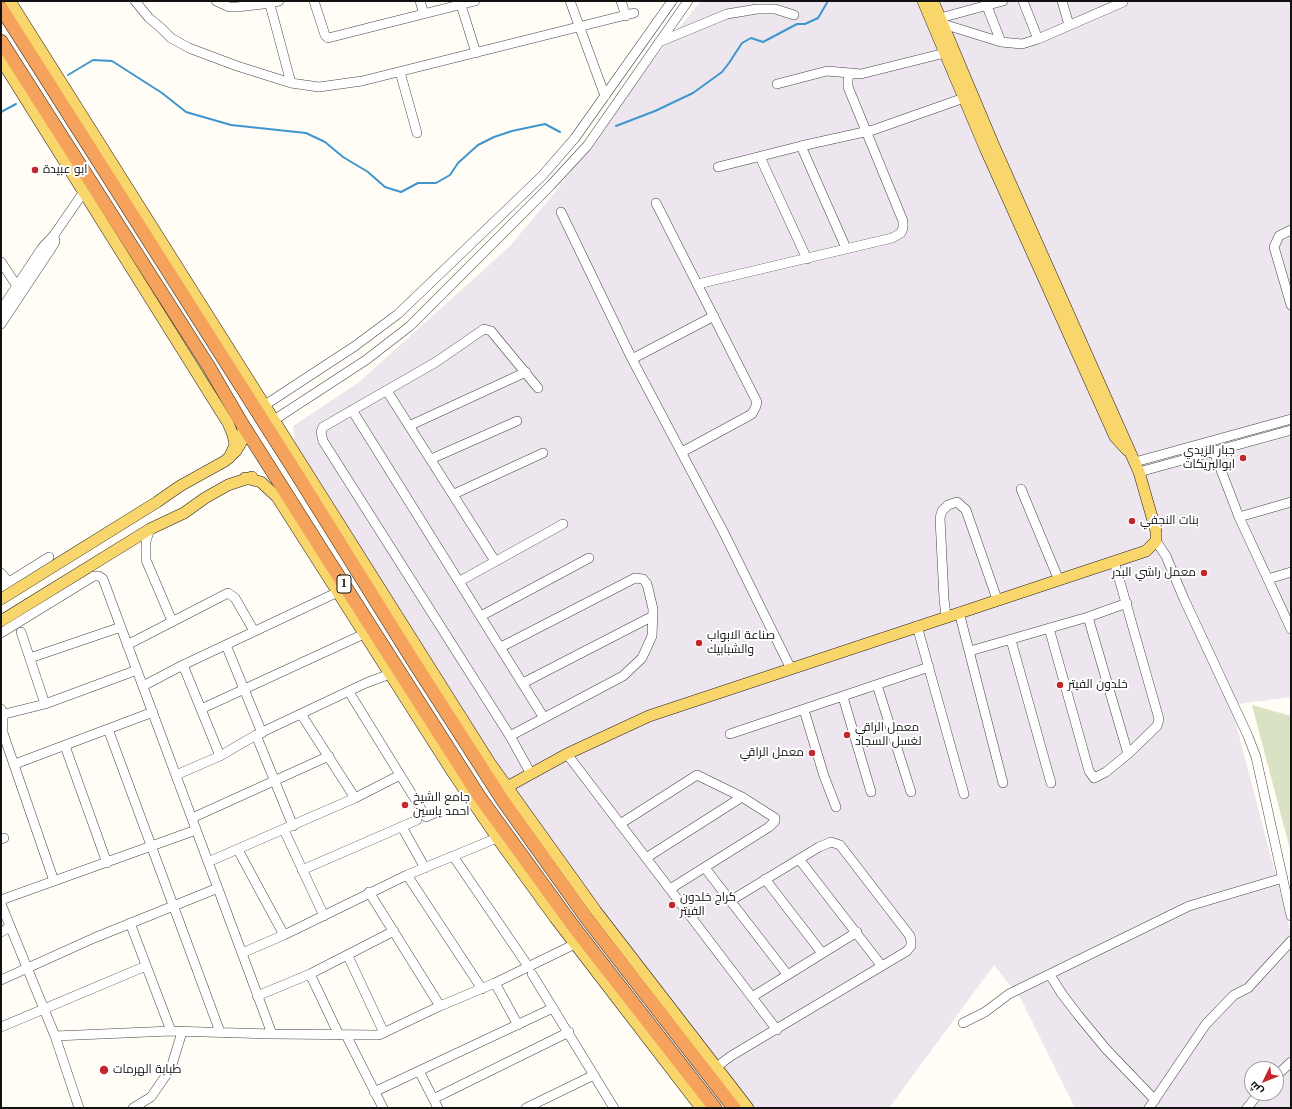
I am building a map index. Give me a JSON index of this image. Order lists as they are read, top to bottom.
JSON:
{
  "streets": {
    "highway": ["1"]
  },
  "places": [
    "ابو عبيدة",
    "جبار الزيدي ابوالبريكات",
    "بنات النجفي",
    "معمل راشي البدر",
    "صناعة الابواب والشبابيك",
    "خلدون الفيتر",
    "معمل الراقي لغسل السجاد",
    "معمل الراقي",
    "جامع الشيخ احمد ياسين",
    "كراج خلدون الفيتر",
    "طبابة الهرمات"
  ],
  "north": "bottom left"
}
